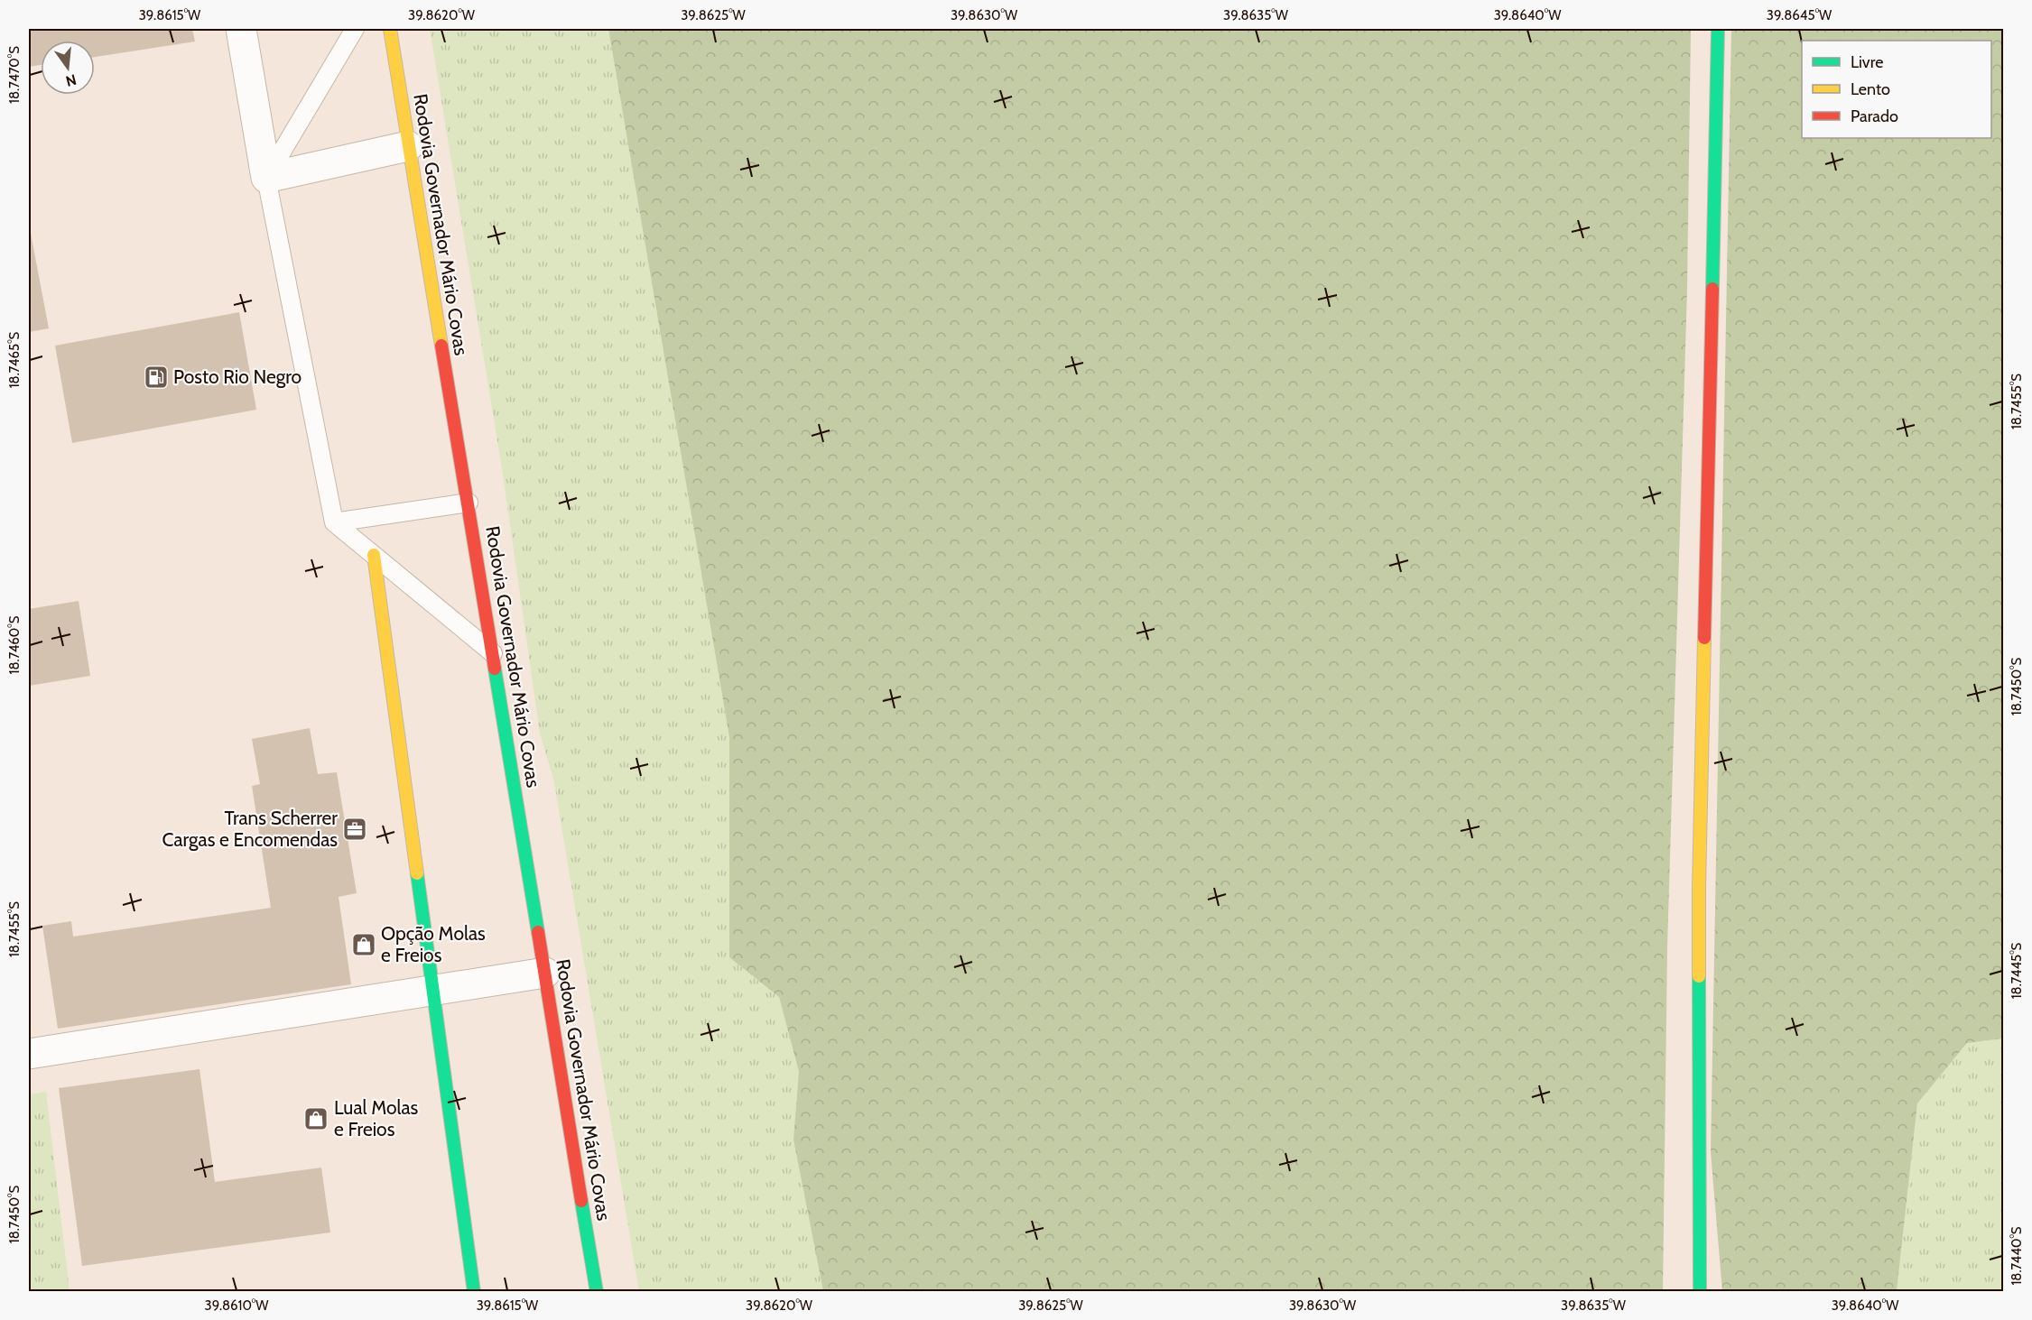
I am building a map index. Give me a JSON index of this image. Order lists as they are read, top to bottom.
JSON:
{
  "streets": {
    "main road": ["Rodovia Governador Mário Covas"]
  },
  "places": {
    "fuel station": ["Posto Rio Negro"],
    "office": ["Trans Scherrer Cargas e Encomendas"],
    "shop": ["Opção Molas e Freios", "Lual Molas e Freios"]
  },
  "legend": ["Livre", "Lento", "Parado"],
  "north": "bottom",
  "coordinates": [
    "39.8615°W",
    "39.8620°W",
    "39.8625°W",
    "39.8630°W",
    "39.8635°W",
    "39.8640°W",
    "39.8645°W",
    "18.7470°S",
    "18.7465°S",
    "18.7455°S",
    "18.7460°S",
    "18.7450°S",
    "18.7445°S",
    "18.7440°S",
    "39.8610°W"
  ]
}
